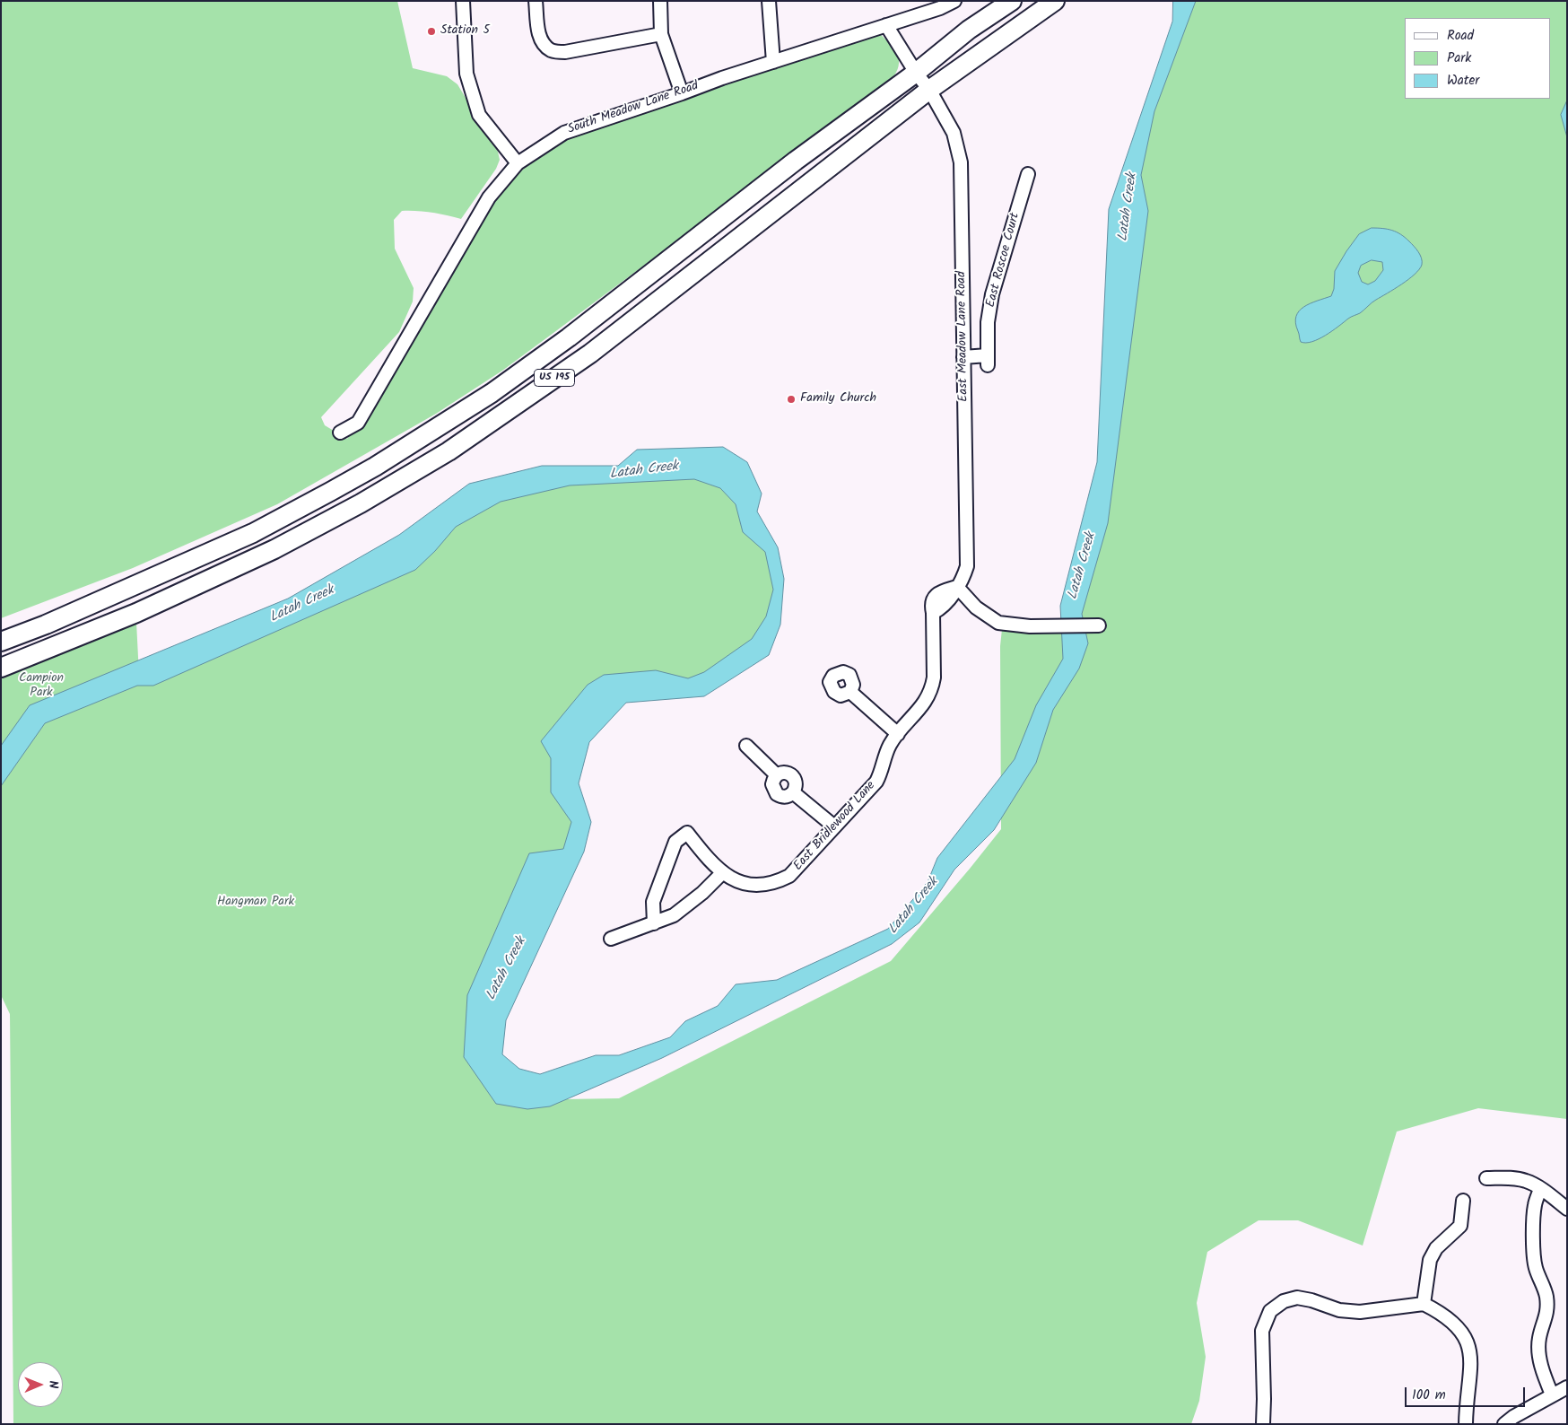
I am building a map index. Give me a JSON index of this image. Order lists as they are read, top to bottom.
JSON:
{
  "streets": {
    "highway": ["US 195"],
    "street": [
      "South Meadow Lane Road",
      "East Roscoe Court",
      "East Meadow Lane Road",
      "East Bridlewood Lane"
    ]
  },
  "crossings": [
    ["East Roscoe Court", "East Meadow Lane Road"],
    ["East Meadow Lane Road", "US 195"],
    ["East Meadow Lane Road", "East Bridlewood Lane"]
  ],
  "water": ["Latah Creek"],
  "parks": ["Campion Park", "Hangman Park"],
  "places": ["Station 5", "Family Church"],
  "legend": ["Road", "Park", "Water"],
  "scale_bar": "100 m",
  "north": "right"
}
